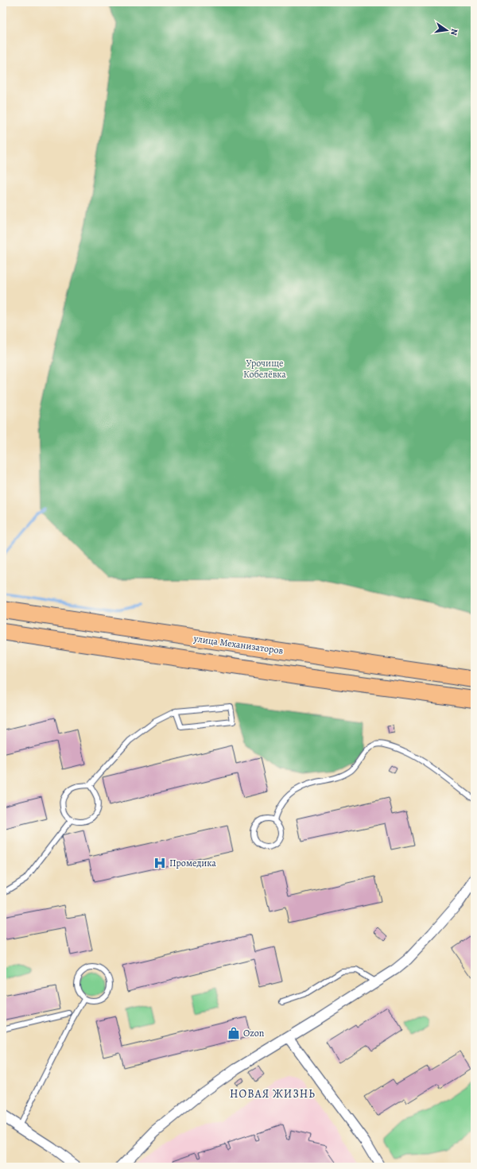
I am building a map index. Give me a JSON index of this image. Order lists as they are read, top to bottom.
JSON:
{
  "streets": {
    "main road": ["улица Механизаторов"]
  },
  "districts": ["НОВАЯ ЖИЗНЬ"],
  "parks": ["Урочище Кобелёвка"],
  "places": {
    "hospital": ["Промедика"],
    "shop": ["Ozon"]
  },
  "north": "right"
}
